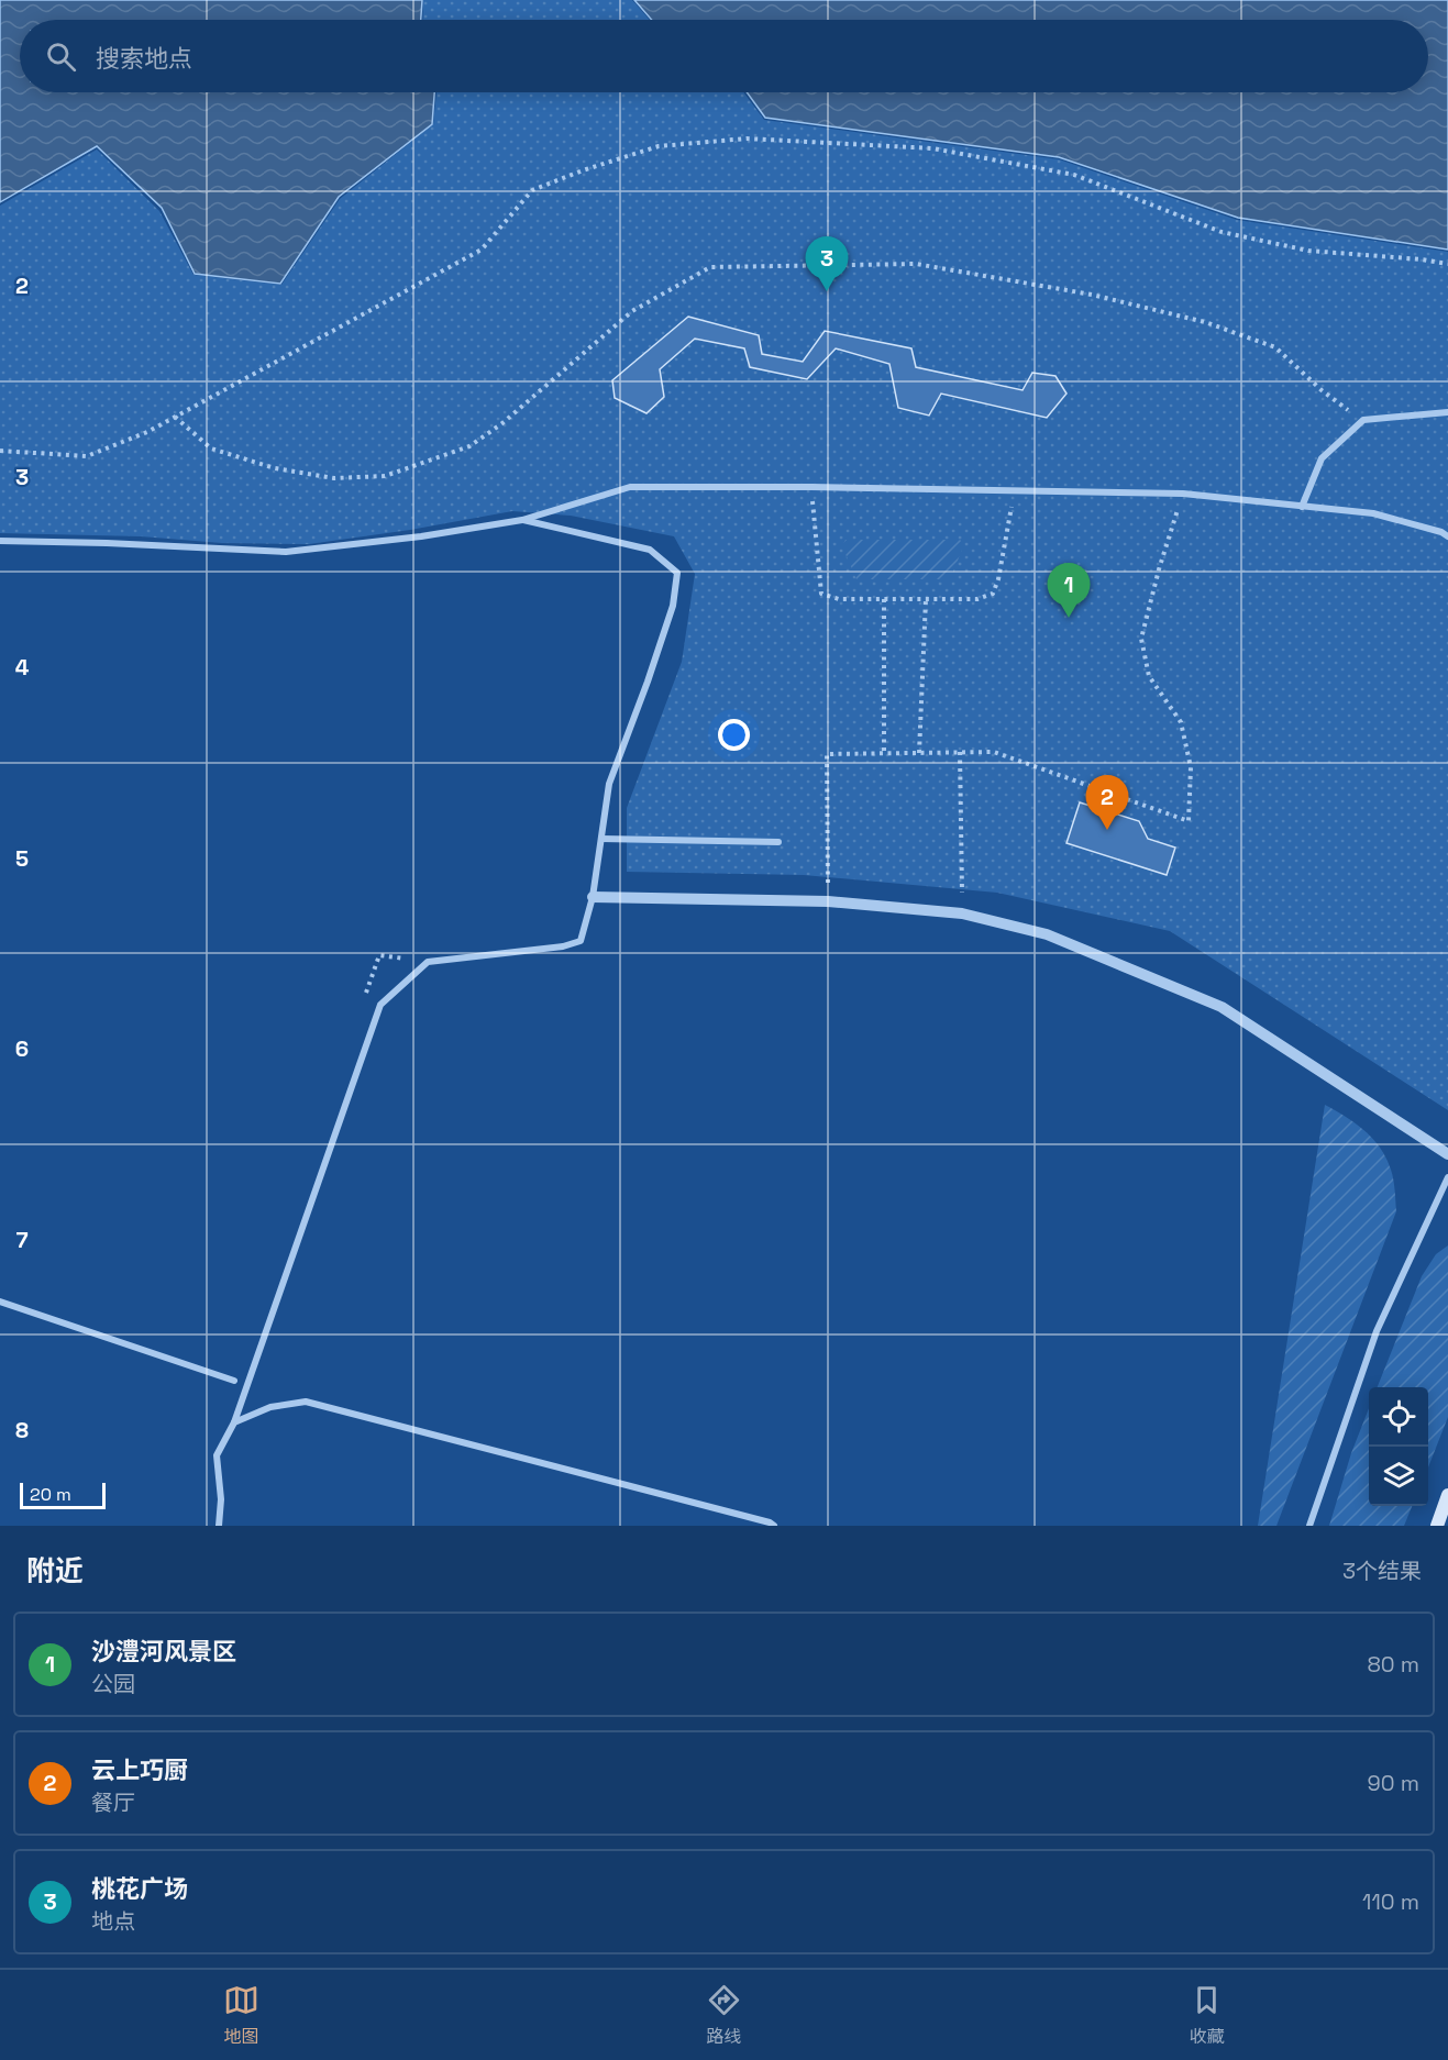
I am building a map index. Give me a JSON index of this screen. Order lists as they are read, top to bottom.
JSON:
{
  "scale_bar": "20 m",
  "page": {
    "search": "搜索地点",
    "pins": ["3", "1", "2"],
    "scale": "20 m",
    "heading": ["附近", "3个结果"],
    "list": [
      {
        "mark": "1",
        "name": "沙澧河风景区",
        "note": "公园",
        "value": "80 m"
      },
      {
        "mark": "2",
        "name": "云上巧厨",
        "note": "餐厅",
        "value": "90 m"
      },
      {
        "mark": "3",
        "name": "桃花广场",
        "note": "地点",
        "value": "110 m"
      }
    ],
    "nav": ["地图", "路线", "收藏"]
  },
  "grid": {
    "rows": [
      "2",
      "3",
      "4",
      "5",
      "6",
      "7",
      "8"
    ]
  }
}
